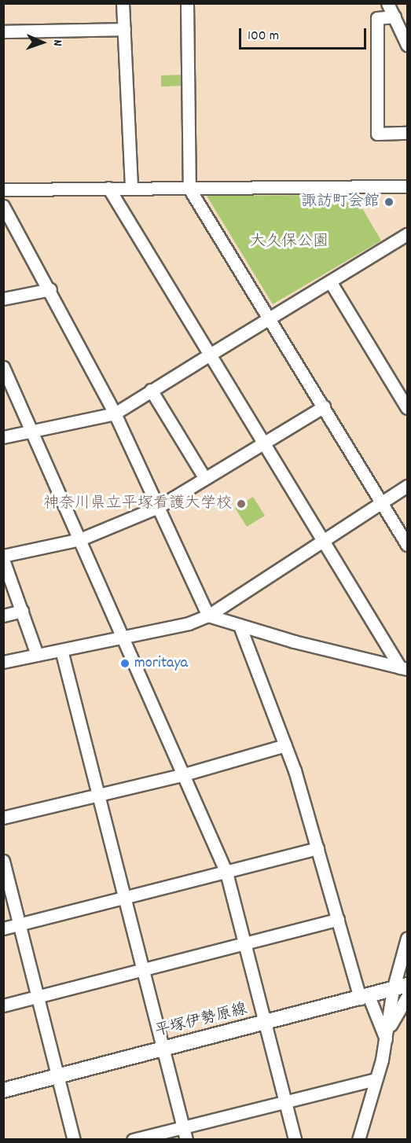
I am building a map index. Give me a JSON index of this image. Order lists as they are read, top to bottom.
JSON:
{
  "streets": {
    "main road": ["平塚伊勢原線"]
  },
  "parks": ["大久保公園"],
  "places": ["諏訪町会館", "神奈川県立平塚看護大学校", "moritaya"],
  "scale_bar": "100 m",
  "north": "right"
}
